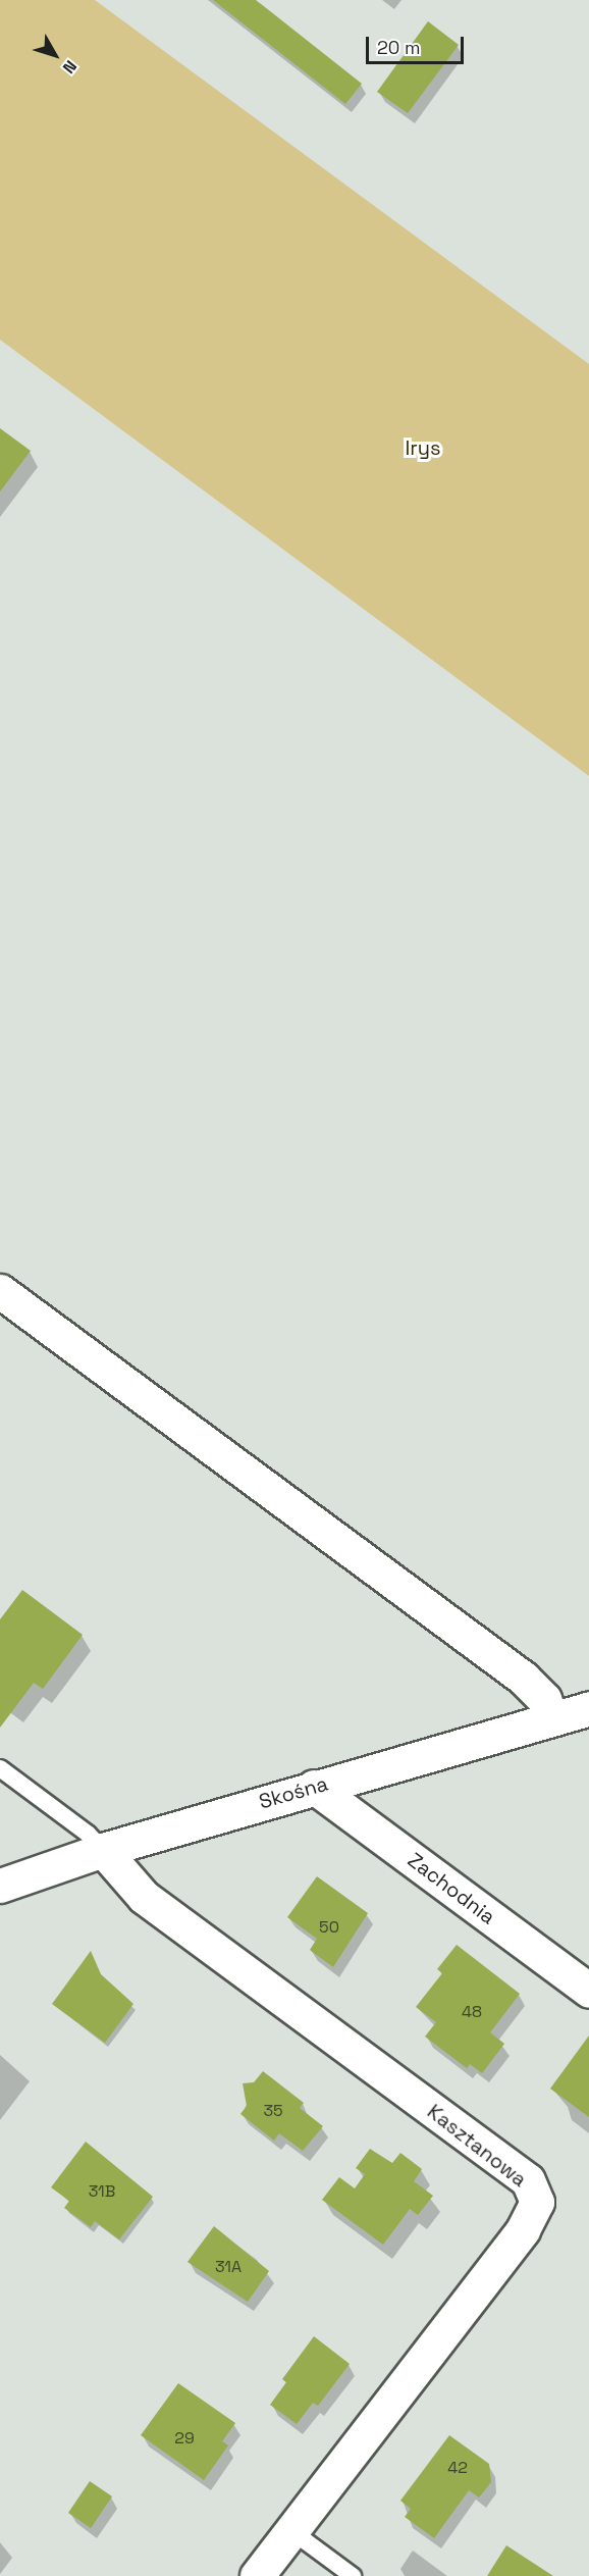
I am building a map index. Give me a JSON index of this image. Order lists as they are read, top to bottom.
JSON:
{
  "streets": {
    "street": ["Skośna", "Zachodnia", "Kasztanowa"]
  },
  "crossings": [
    ["Skośna", "Zachodnia"],
    ["Skośna", "Kasztanowa"]
  ],
  "parks": ["Irys"],
  "house_numbers": [
    "50",
    "48",
    "35",
    "31B",
    "31A",
    "29",
    "42"
  ],
  "scale_bar": "20 m",
  "north": "bottom right"
}
